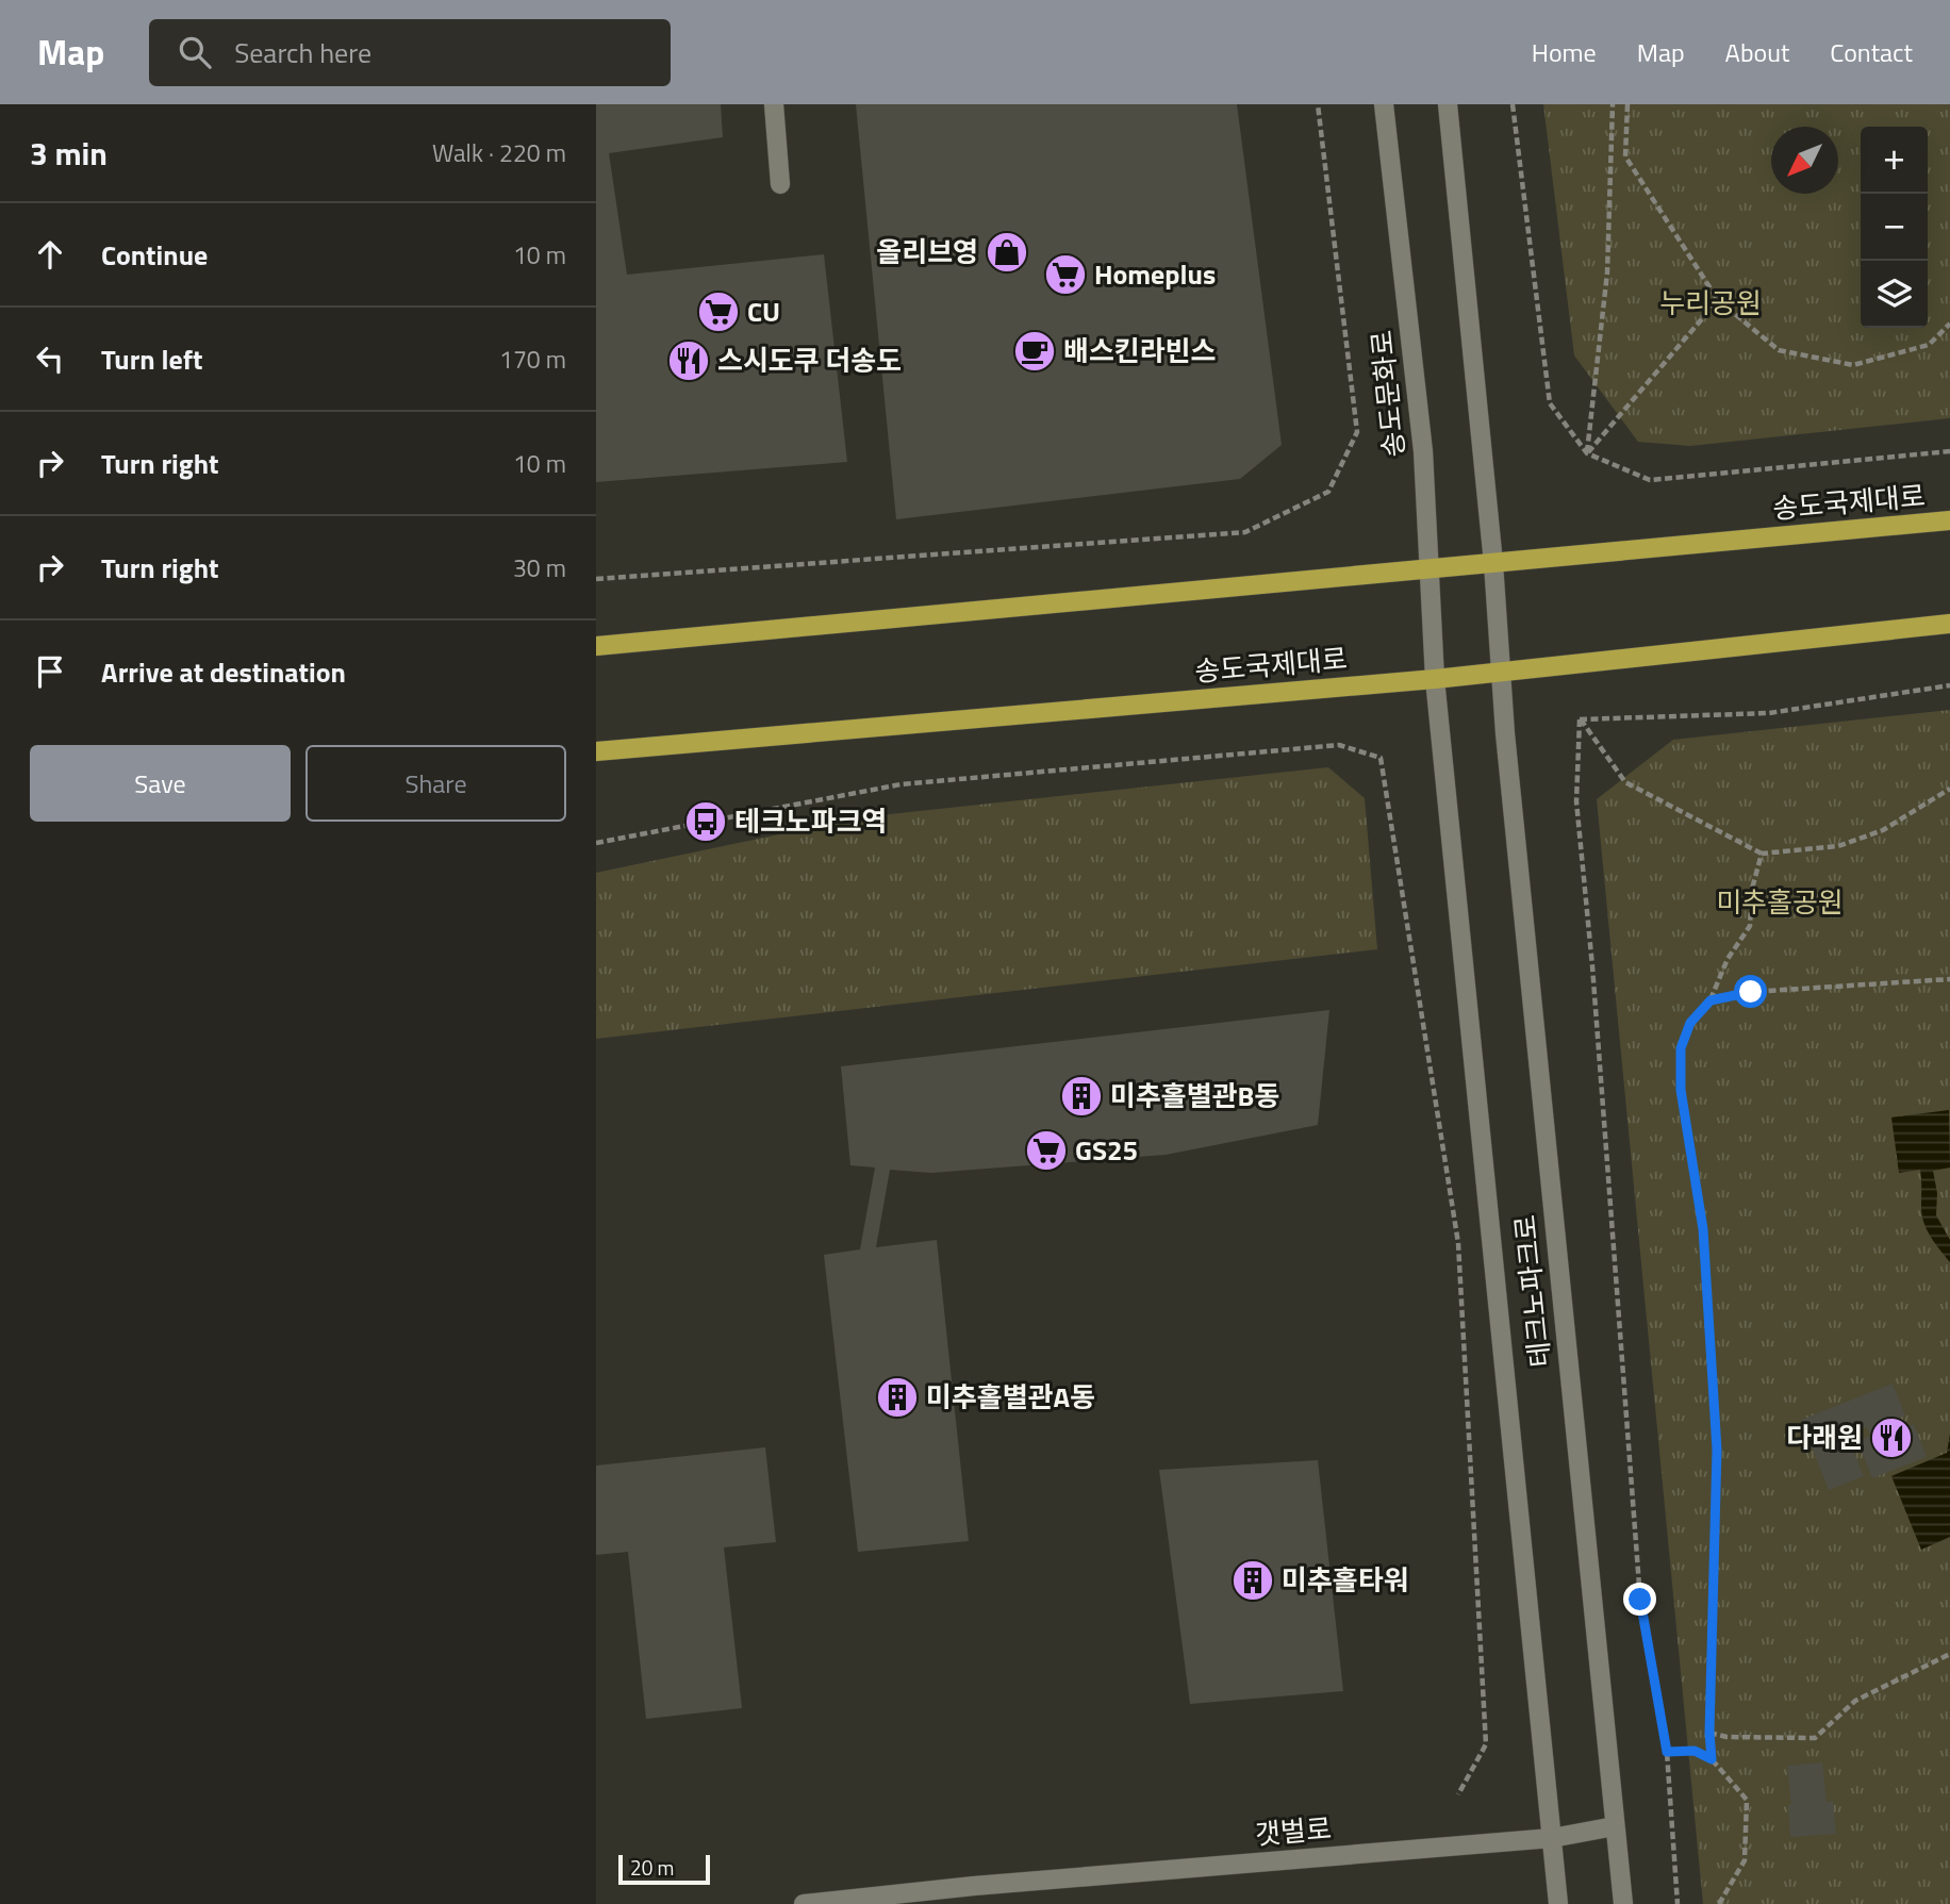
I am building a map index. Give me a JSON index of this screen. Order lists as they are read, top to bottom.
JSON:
{
  "streets": {
    "main road": ["송도국제대로"],
    "street": ["송도문화로", "테크노파크로", "갯벌로"]
  },
  "crossings": [
    ["송도문화로", "송도국제대로"],
    ["송도문화로", "테크노파크로"],
    ["송도국제대로", "테크노파크로"],
    ["테크노파크로", "갯벌로"]
  ],
  "parks": ["누리공원", "미추홀공원"],
  "places": {
    "shop": ["올리브영"],
    "supermarket": ["Homeplus", "CU", "GS25"],
    "cafe": ["배스킨라빈스"],
    "restaurant": ["스시도쿠 더송도", "다래원"],
    "bus stop": ["테크노파크역"],
    "building": ["미추홀별관B동", "미추홀별관A동", "미추홀타워"]
  },
  "scale_bar": "20 m",
  "north": "bottom left",
  "page": {
    "header": "Map",
    "search": "Search here",
    "nav": [
      "Home",
      "Map",
      "About",
      "Contact"
    ],
    "heading": ["3 min", "Walk · 220 m"],
    "map_buttons": ["+", "−"],
    "list": [
      ["Continue", "10 m"],
      ["Turn left", "170 m"],
      ["Turn right", "10 m"],
      ["Turn right", "30 m"],
      "Arrive at destination"
    ],
    "buttons": ["Save", "Share"],
    "scale": "20 m"
  }
}
